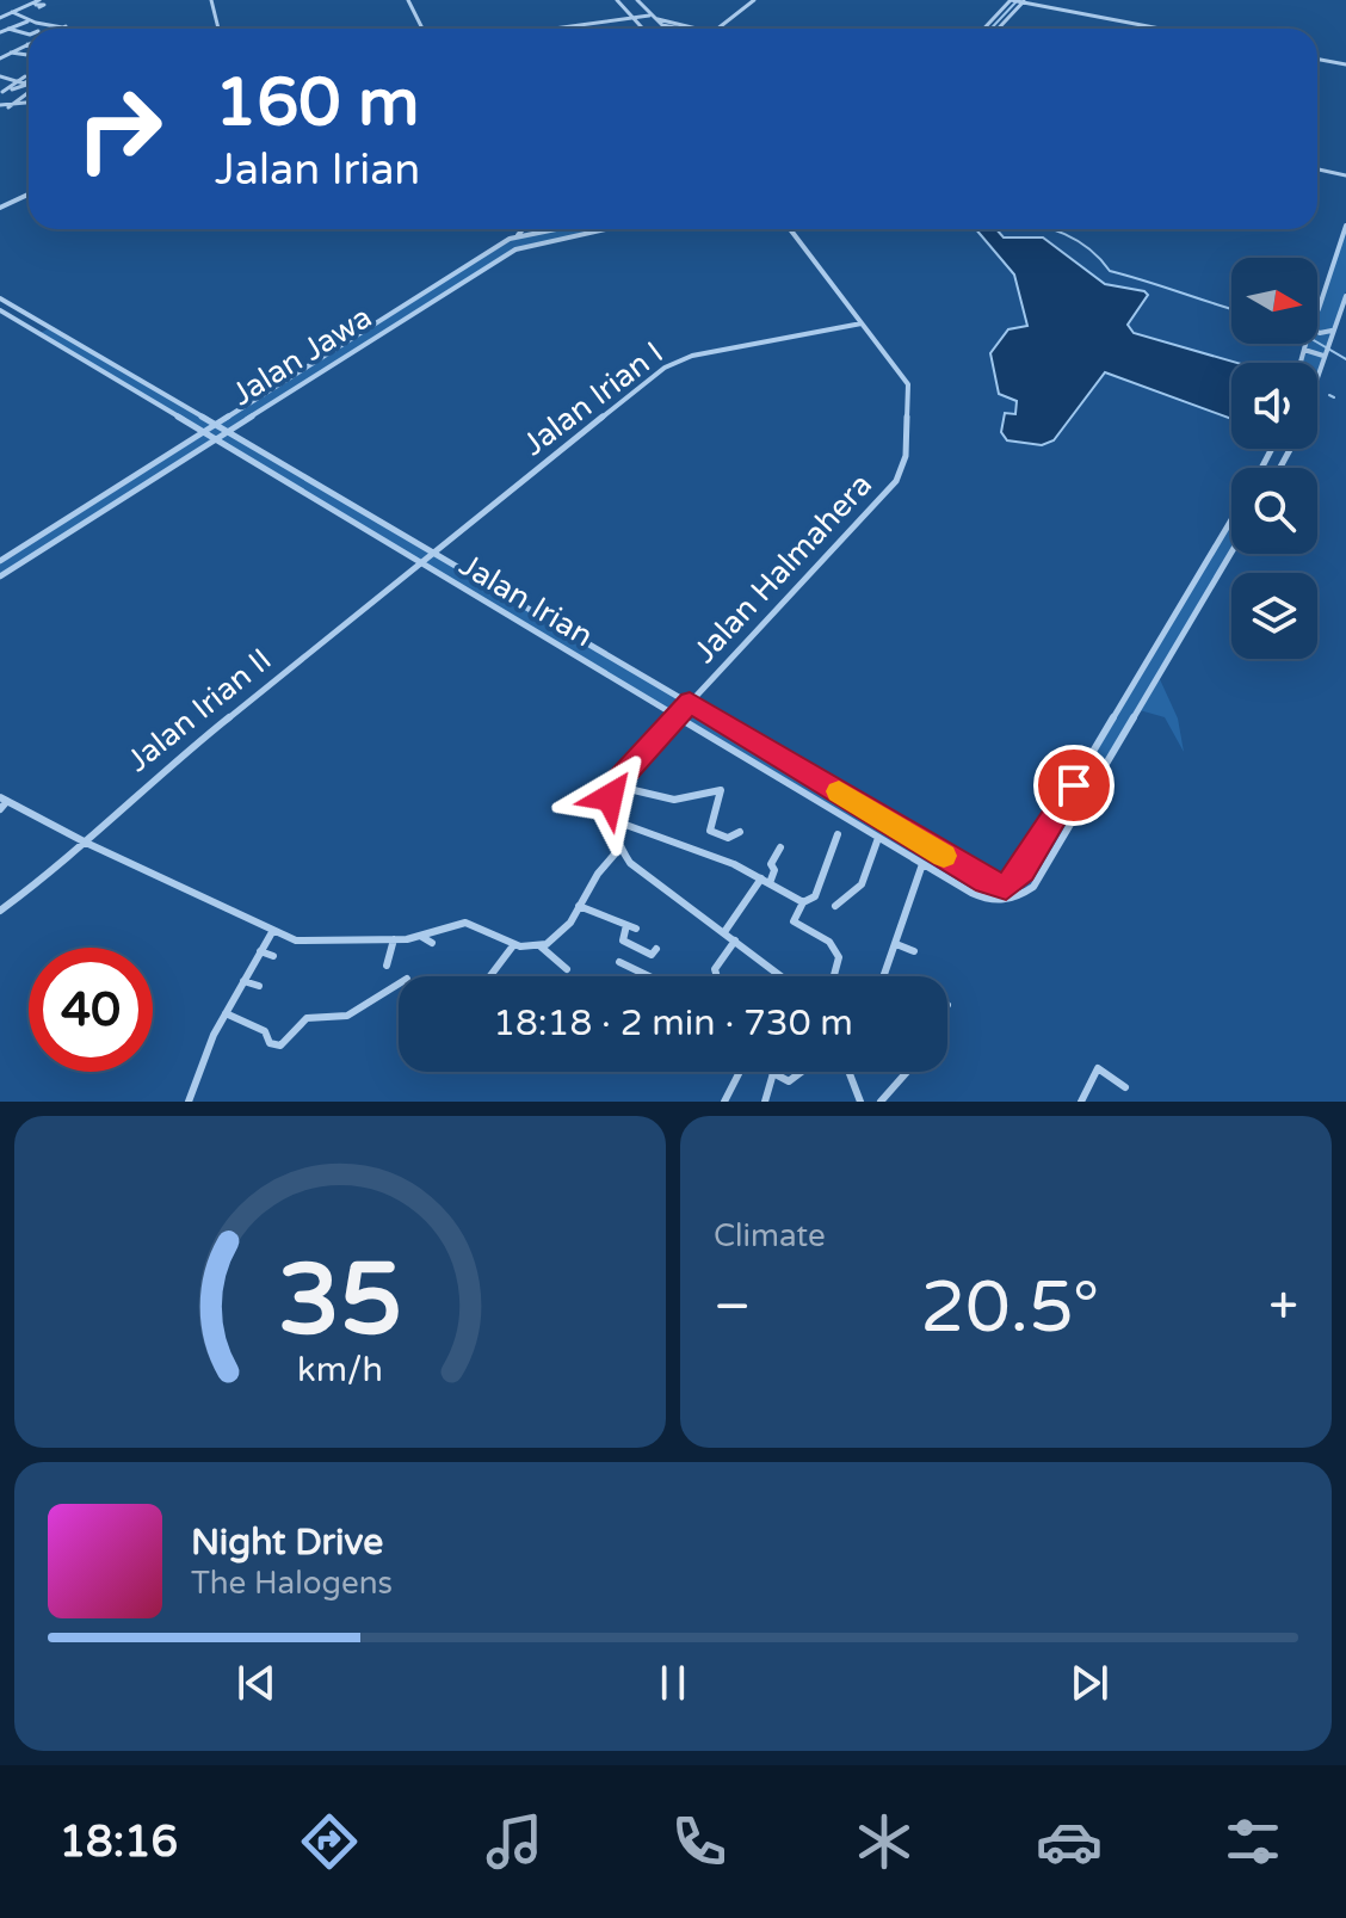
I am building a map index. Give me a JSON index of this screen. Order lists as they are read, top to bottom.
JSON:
{
  "streets": {
    "street": [
      "Jalan Jawa",
      "Jalan Irian I",
      "Jalan Halmahera",
      "Jalan Irian",
      "Jalan Irian II"
    ]
  },
  "crossings": [
    ["Jalan Jawa", "Jalan Irian"],
    ["Jalan Irian I", "Jalan Halmahera"],
    ["Jalan Irian I", "Jalan Irian"],
    ["Jalan Irian I", "Jalan Irian II"],
    ["Jalan Halmahera", "Jalan Irian"],
    ["Jalan Irian", "Jalan Irian II"]
  ],
  "north": "right",
  "page": {
    "turn": ["160 m", "Jalan Irian"],
    "limit": "40",
    "trip": "18:18 · 2 min · 730 m",
    "tile": "Climate",
    "heat": ["−", "20.5°", "+"],
    "song": ["Night Drive", "The Halogens"],
    "tabs": "18:16",
    "gauge": ["35", "km/h"]
  }
}
